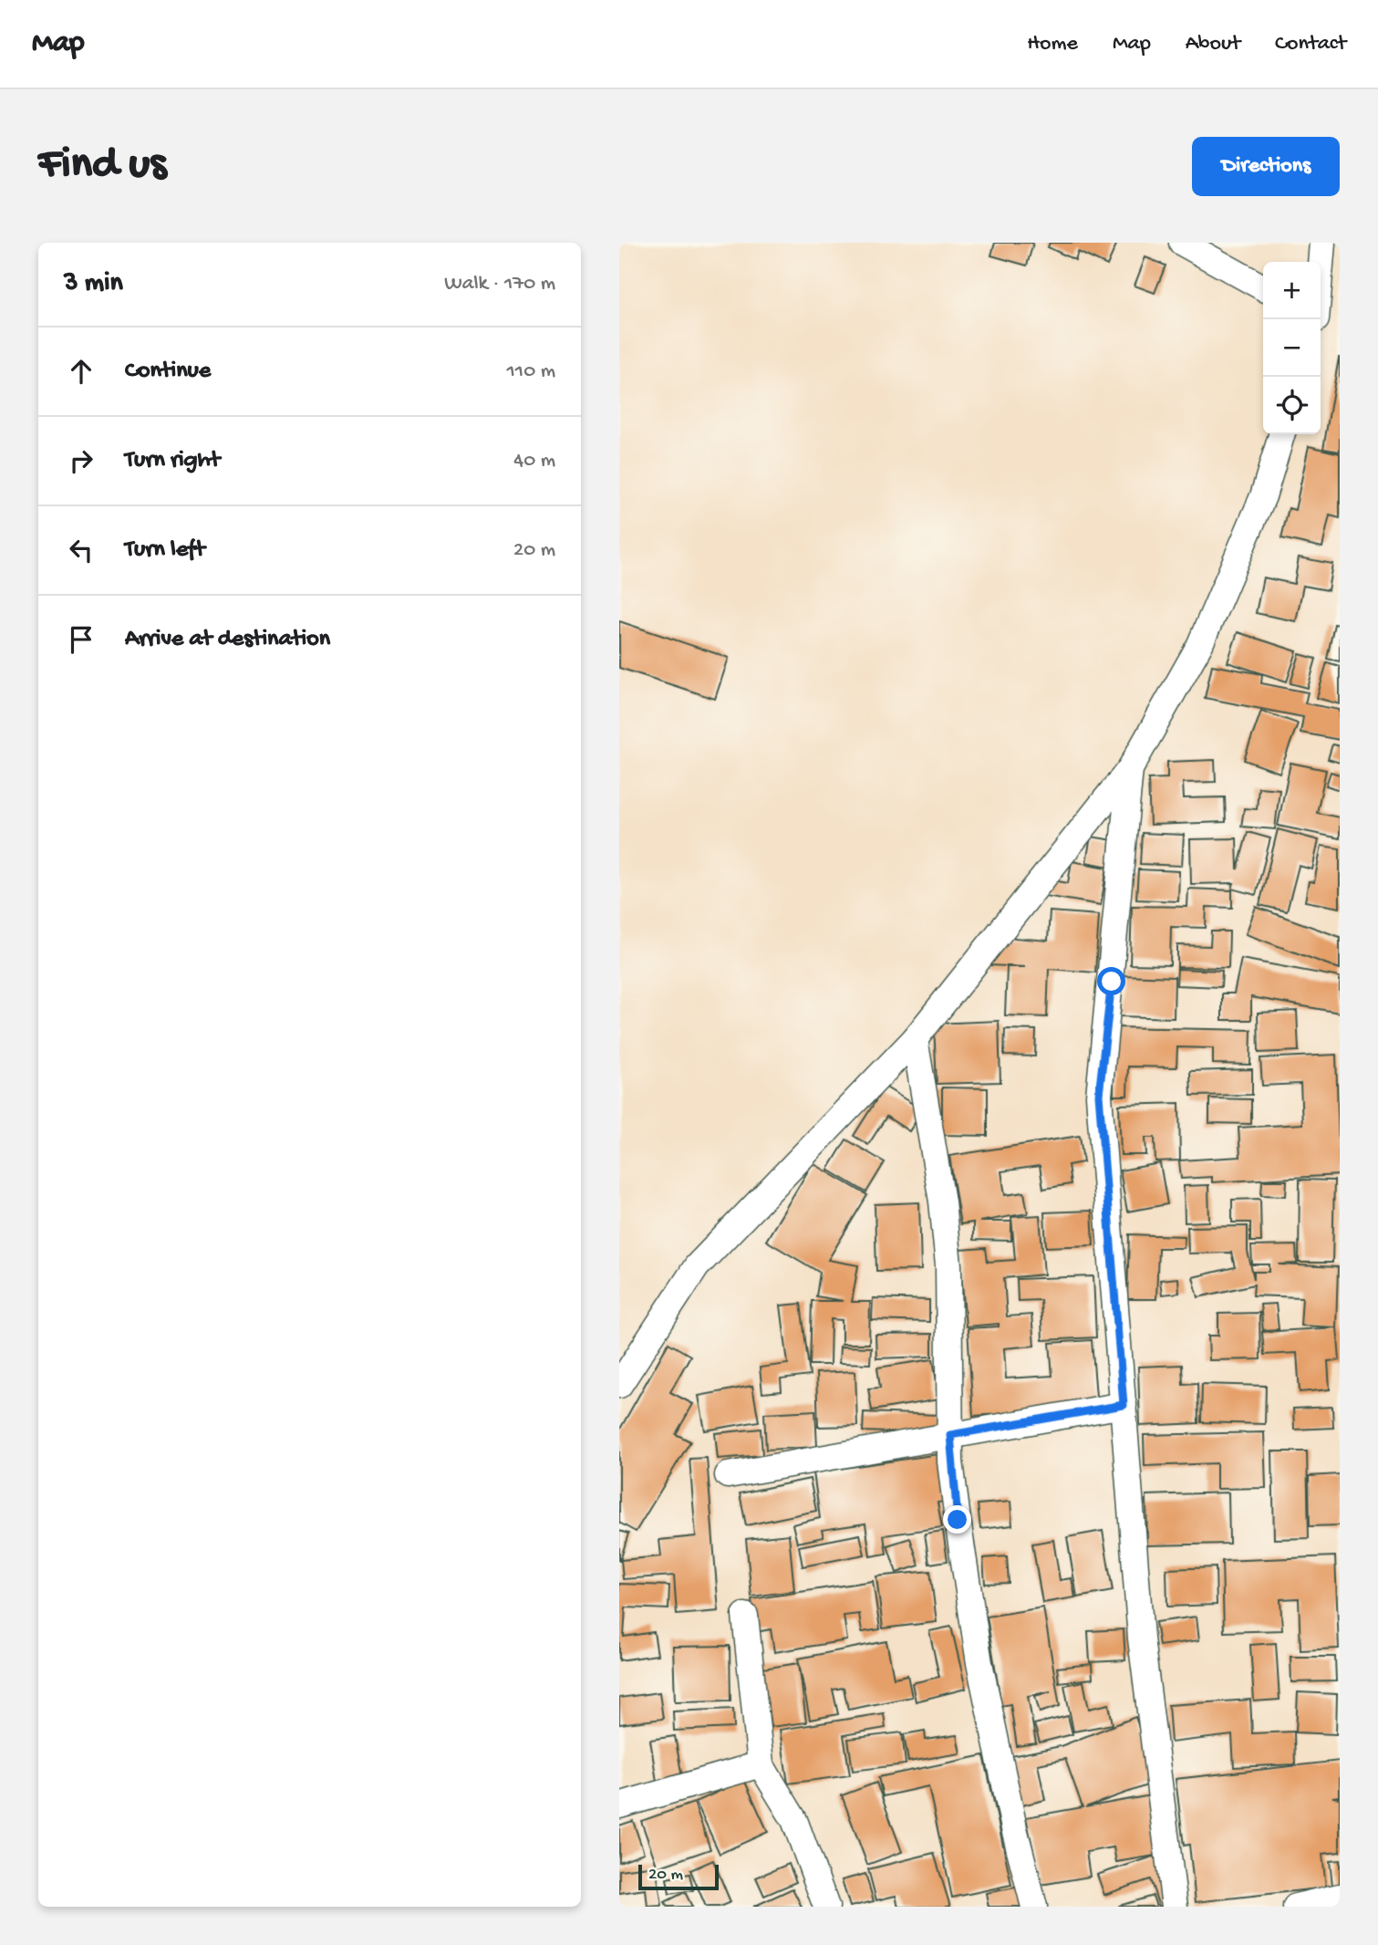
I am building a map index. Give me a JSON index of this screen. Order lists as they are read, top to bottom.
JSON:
{
  "scale_bar": "20 m",
  "page": {
    "header": "Map",
    "nav": [
      "Home",
      "Map",
      "About",
      "Contact"
    ],
    "buttons": "Directions",
    "title": "Find us",
    "heading": ["3 min", "Walk · 170 m"],
    "map_buttons": ["+", "−"],
    "list": [
      ["Continue", "110 m"],
      ["Turn right", "40 m"],
      ["Turn left", "20 m"],
      "Arrive at destination"
    ],
    "scale": "20 m"
  }
}
